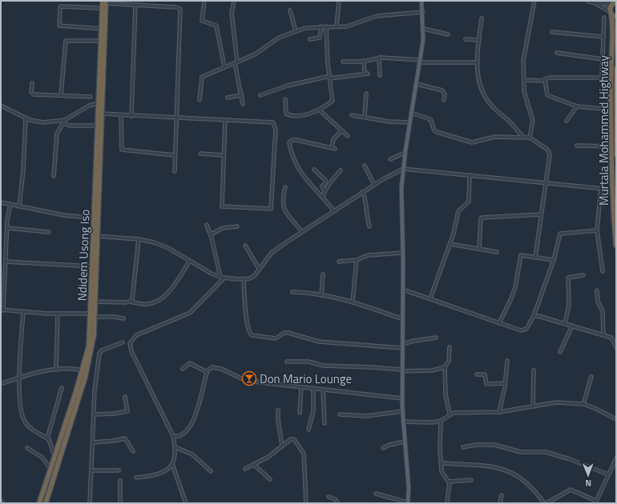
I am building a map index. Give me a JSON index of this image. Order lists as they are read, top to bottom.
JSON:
{
  "streets": {
    "highway": ["Murtala Mohammed Highway", "Ndidem Usong Iso"]
  },
  "places": {
    "bar": ["Don Mario Lounge"]
  },
  "north": "bottom"
}
